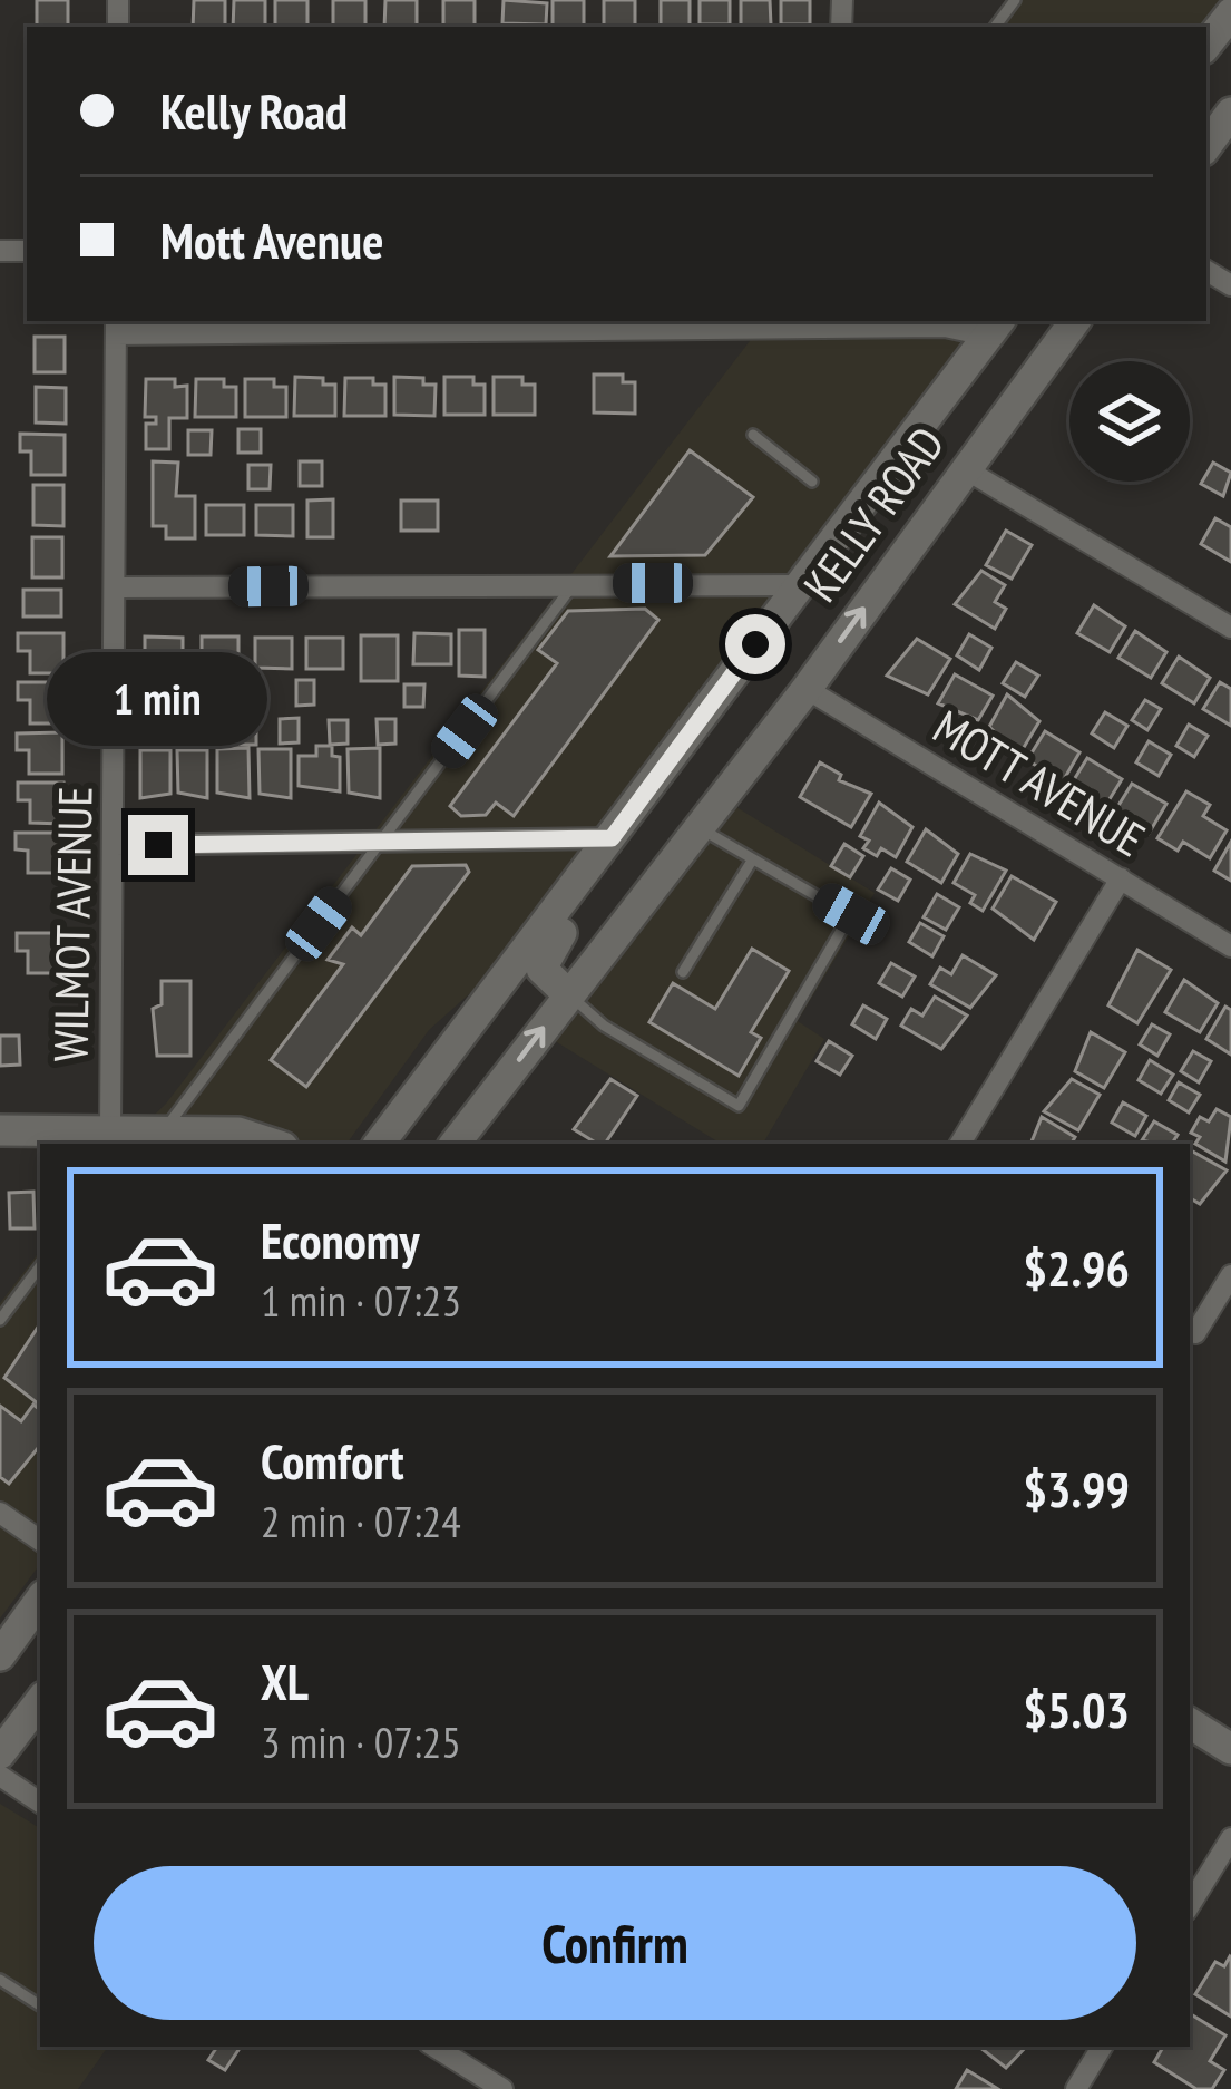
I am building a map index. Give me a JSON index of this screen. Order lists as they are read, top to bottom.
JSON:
{
  "streets": {
    "street": ["KELLY ROAD", "MOTT AVENUE", "WILMOT AVENUE"]
  },
  "crossings": [
    ["KELLY ROAD", "MOTT AVENUE"]
  ],
  "page": {
    "banner": ["Kelly Road", "Mott Avenue"],
    "bubble": "1 min",
    "list": [
      {
        "name": "Economy",
        "note": "1 min · 07:23",
        "value": "$2.96"
      },
      {
        "name": "Comfort",
        "note": "2 min · 07:24",
        "value": "$3.99"
      },
      {
        "name": "XL",
        "note": "3 min · 07:25",
        "value": "$5.03"
      }
    ],
    "buttons": "Confirm"
  }
}
